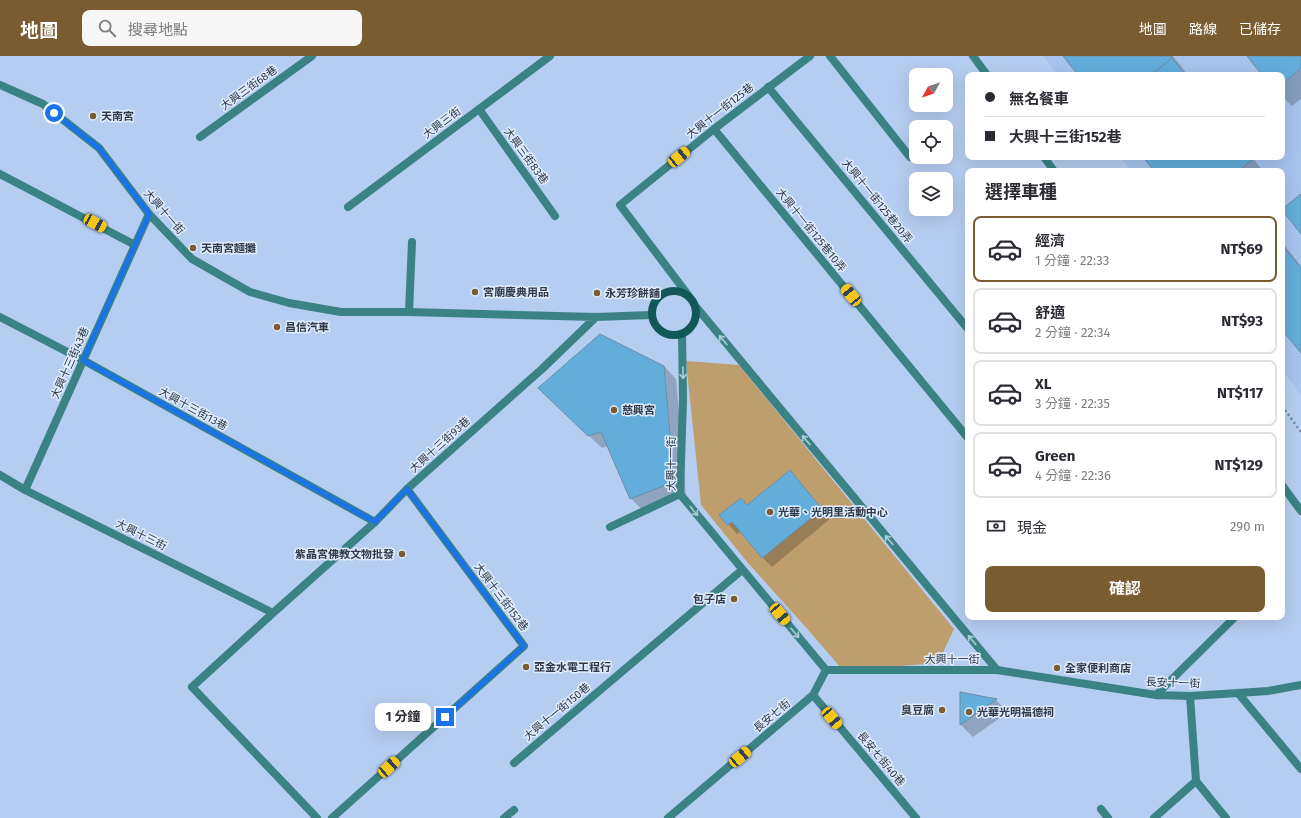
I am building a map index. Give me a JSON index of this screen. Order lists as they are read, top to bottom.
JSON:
{
  "streets": {
    "street": [
      "大興三街68巷",
      "大興十一街125巷",
      "大興三街",
      "大興三街83巷",
      "大興十一街125巷20弄",
      "大興十一街",
      "大興十一街125巷10弄",
      "大興十三街43巷",
      "大興十三街13巷",
      "大興十三街93巷",
      "大興十三街",
      "大興十三街152巷",
      "長安十一街",
      "大興十一街150巷",
      "長安七街",
      "長安七街40巷"
    ]
  },
  "crossings": [
    ["大興十一街125巷", "大興十一街125巷20弄"],
    ["大興十一街125巷", "大興十一街"],
    ["大興十一街125巷", "大興十一街125巷10弄"],
    ["大興三街", "大興三街83巷"],
    ["大興十一街", "大興十三街43巷"],
    ["大興十一街", "大興十三街93巷"],
    ["大興十一街", "長安十一街"],
    ["大興十一街", "大興十一街150巷"],
    ["大興十一街", "長安七街"],
    ["大興十三街43巷", "大興十三街13巷"],
    ["大興十三街43巷", "大興十三街"],
    ["大興十三街13巷", "大興十三街93巷"],
    ["大興十三街93巷", "大興十三街"],
    ["大興十三街93巷", "大興十三街152巷"],
    ["長安七街", "長安七街40巷"]
  ],
  "places": [
    "天南宮",
    "天南宮麵攤",
    "宮廟慶典用品",
    "永芳珍餅舖",
    "昌信汽車",
    "慈興宮",
    "光華、光明里活動中心",
    "紫晶宮佛教文物批發",
    "包子店",
    "亞金水電工程行",
    "全家便利商店",
    "臭豆腐",
    "光華光明福德祠"
  ],
  "north": "bottom left",
  "page": {
    "header": "地圖",
    "search": "搜尋地點",
    "nav": ["地圖", "路線", "已儲存"],
    "banner": ["無名餐車", "大興十三街152巷"],
    "heading": "選擇車種",
    "list": [
      {
        "name": "經濟",
        "note": "1 分鐘 · 22:33",
        "value": "NT$69"
      },
      {
        "name": "舒適",
        "note": "2 分鐘 · 22:34",
        "value": "NT$93"
      },
      {
        "name": "XL",
        "note": "3 分鐘 · 22:35",
        "value": "NT$117"
      },
      {
        "name": "Green",
        "note": "4 分鐘 · 22:36",
        "value": "NT$129"
      }
    ],
    "pay": ["現金", "290 m"],
    "buttons": "確認",
    "bubble": "1 分鐘"
  }
}
